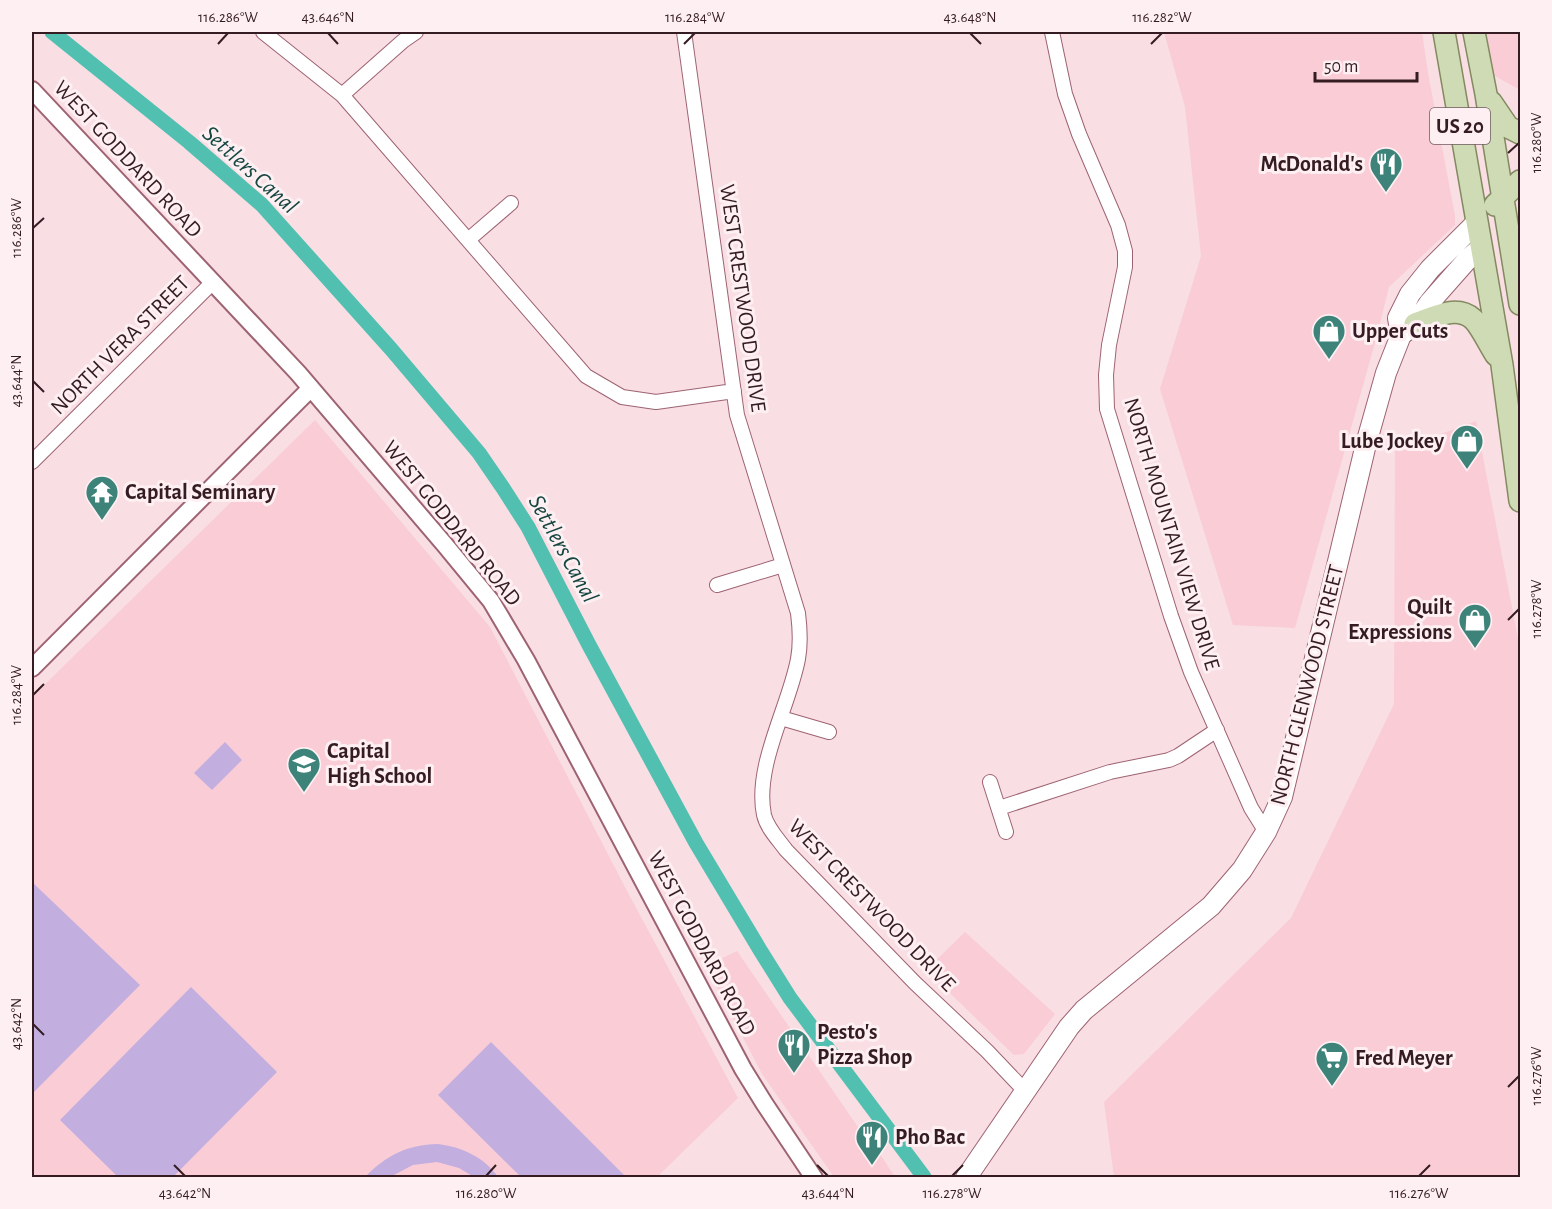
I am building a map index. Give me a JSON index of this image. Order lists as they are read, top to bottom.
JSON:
{
  "streets": {
    "main road": ["US 20", "NORTH GLENWOOD STREET"],
    "street": [
      "WEST GODDARD ROAD",
      "WEST CRESTWOOD DRIVE",
      "NORTH VERA STREET",
      "NORTH MOUNTAIN VIEW DRIVE"
    ]
  },
  "crossings": [
    ["US 20", "NORTH GLENWOOD STREET"],
    ["WEST GODDARD ROAD", "NORTH VERA STREET"],
    ["WEST CRESTWOOD DRIVE", "NORTH GLENWOOD STREET"],
    ["NORTH MOUNTAIN VIEW DRIVE", "NORTH GLENWOOD STREET"]
  ],
  "water": ["Settlers Canal"],
  "places": {
    "restaurant": ["McDonald's", "Pesto's Pizza Shop", "Pho Bac"],
    "shop": ["Upper Cuts", "Lube Jockey", "Quilt Expressions"],
    "temple": ["Capital Seminary"],
    "school or university": ["Capital High School"],
    "supermarket": ["Fred Meyer"]
  },
  "scale_bar": "50 m",
  "coordinates": [
    "116.286°W",
    "43.646°N",
    "116.284°W",
    "43.648°N",
    "116.282°W",
    "116.280°W",
    "43.644°N",
    "116.278°W",
    "43.642°N",
    "116.276°W"
  ]
}
